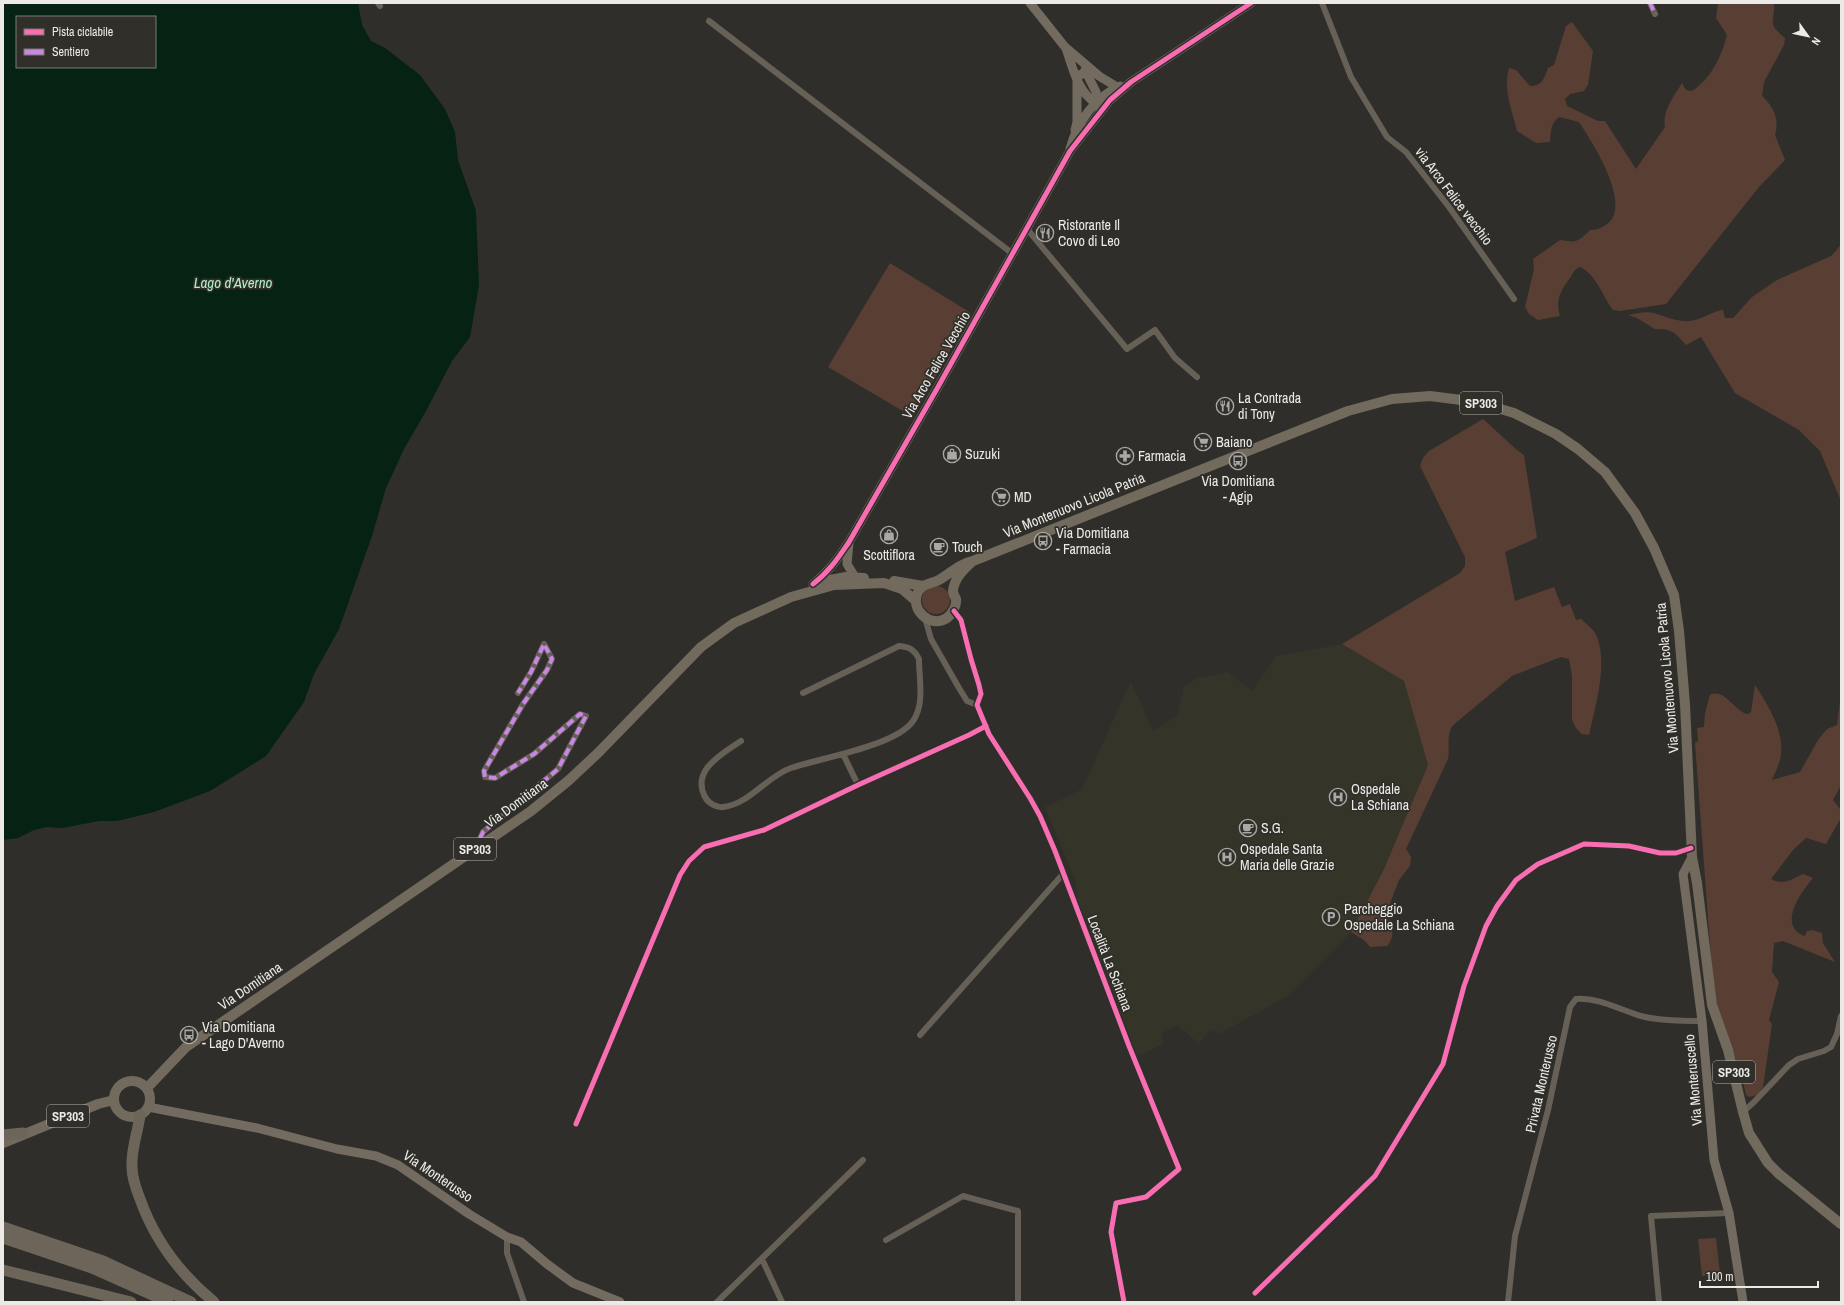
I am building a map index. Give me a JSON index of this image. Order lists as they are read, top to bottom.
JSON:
{
  "streets": {
    "main road": ["SP303", "Via Montenuovo Licola Patria", "Via Domitiana"],
    "street": [
      "via Arco Felice vecchio",
      "Via Arco Felice Vecchio",
      "Località La Schiana",
      "Via Monteruscello",
      "Privata Monterusso",
      "Via Monterusso"
    ]
  },
  "crossings": [
    ["Via Arco Felice Vecchio", "Via Domitiana"],
    ["SP303", "Via Domitiana"],
    ["SP303", "Via Monterusso"],
    ["Via Montenuovo Licola Patria", "Via Domitiana"],
    ["Via Montenuovo Licola Patria", "Località La Schiana"],
    ["Via Montenuovo Licola Patria", "Via Monteruscello"],
    ["Via Domitiana", "Località La Schiana"],
    ["Via Domitiana", "Via Monterusso"],
    ["Via Monteruscello", "Privata Monterusso"]
  ],
  "water": ["Lago d'Averno"],
  "places": {
    "restaurant": ["Ristorante Il Covo di Leo", "La Contrada di Tony"],
    "supermarket": ["Baiano", "MD"],
    "shop": ["Suzuki", "Scottiflora"],
    "pharmacy": ["Farmacia"],
    "bus stop": ["Via Domitiana - Agip", "Via Domitiana - Farmacia", "Via Domitiana - Lago D'Averno"],
    "cafe": ["Touch", "S.G."],
    "hospital": ["Ospedale La Schiana", "Ospedale Santa Maria delle Grazie"],
    "parking": ["Parcheggio Ospedale La Schiana"]
  },
  "legend": ["Pista ciclabile", "Sentiero"],
  "scale_bar": "100 m",
  "north": "bottom right"
}
